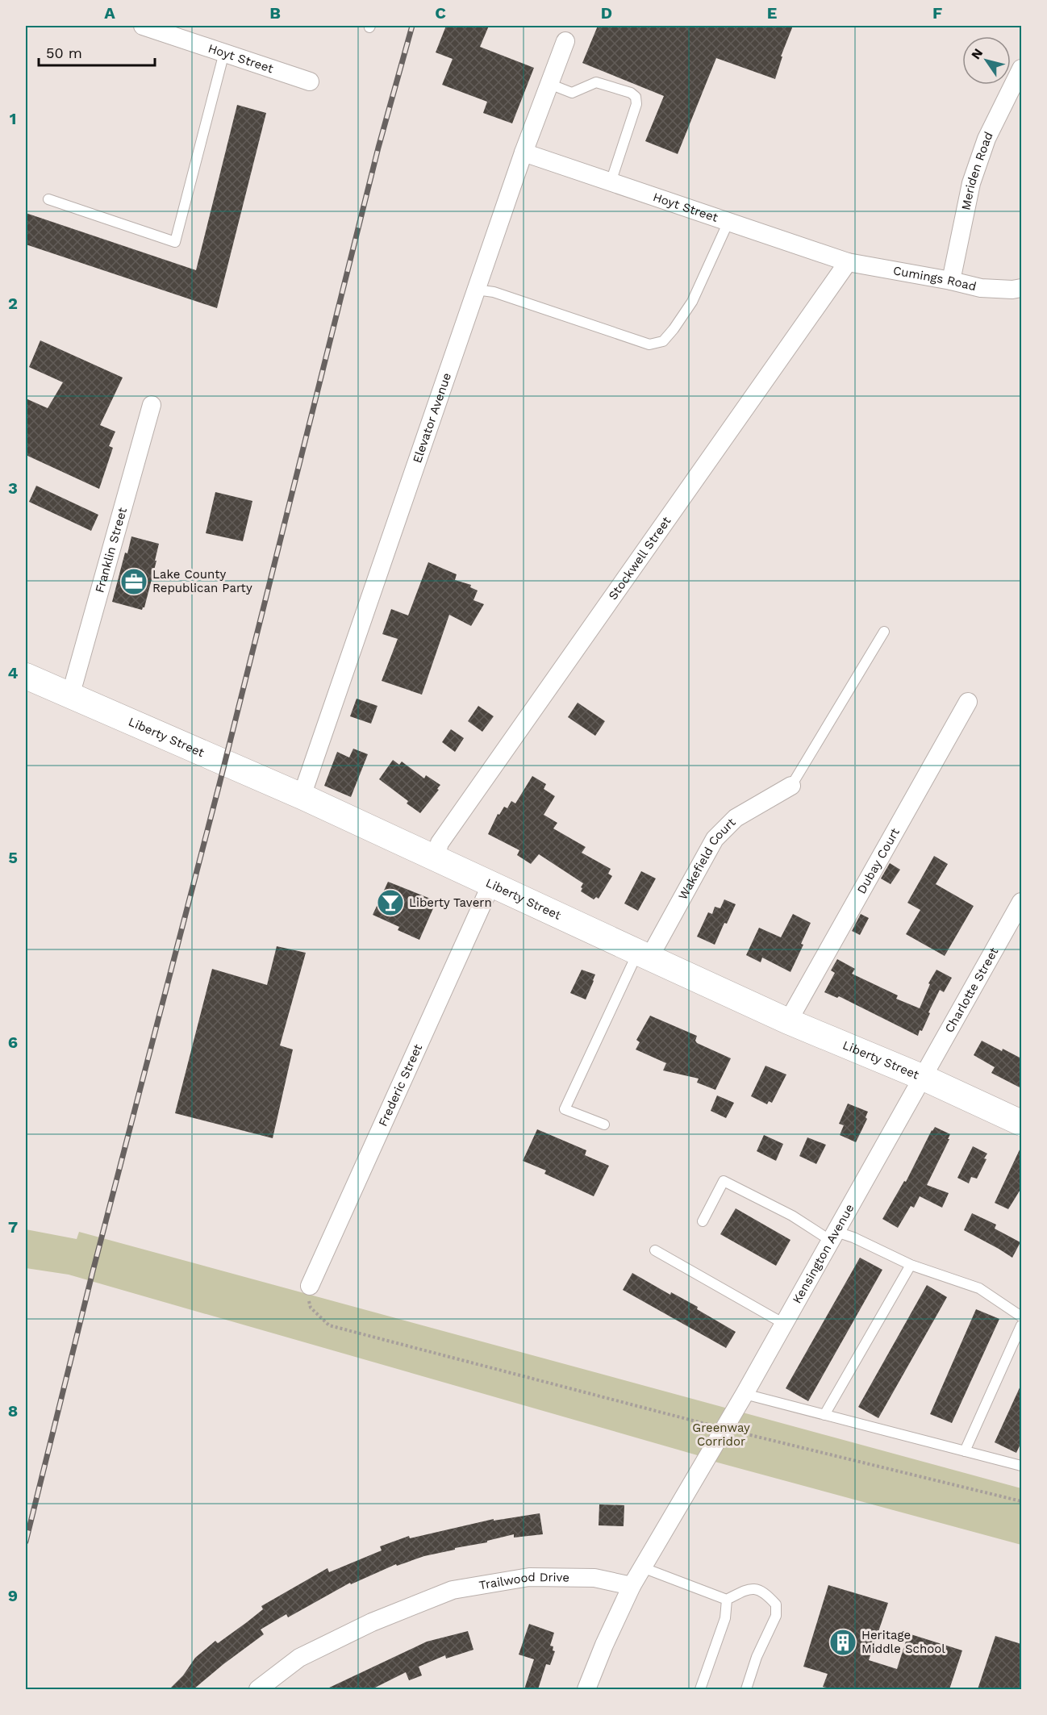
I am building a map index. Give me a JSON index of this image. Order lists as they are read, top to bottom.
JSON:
{
  "streets": {
    "street": [
      "Hoyt Street",
      "Meriden Road",
      "Cumings Road",
      "Elevator Avenue",
      "Franklin Street",
      "Stockwell Street",
      "Liberty Street",
      "Wakefield Court",
      "Dubay Court",
      "Charlotte Street",
      "Frederic Street",
      "Kensington Avenue",
      "Trailwood Drive"
    ]
  },
  "crossings": [
    ["Hoyt Street", "Cumings Road"],
    ["Hoyt Street", "Elevator Avenue"],
    ["Hoyt Street", "Stockwell Street"],
    ["Meriden Road", "Cumings Road"],
    ["Cumings Road", "Stockwell Street"],
    ["Elevator Avenue", "Liberty Street"],
    ["Franklin Street", "Liberty Street"],
    ["Stockwell Street", "Liberty Street"],
    ["Liberty Street", "Wakefield Court"],
    ["Liberty Street", "Dubay Court"],
    ["Liberty Street", "Charlotte Street"],
    ["Liberty Street", "Frederic Street"],
    ["Liberty Street", "Kensington Avenue"],
    ["Charlotte Street", "Kensington Avenue"]
  ],
  "parks": ["Greenway Corridor"],
  "places": {
    "office": ["Lake County Republican Party"],
    "bar": ["Liberty Tavern"],
    "building": ["Heritage Middle School"]
  },
  "scale_bar": "50 m",
  "north": "top left",
  "grid": {
    "columns": [
      "A",
      "B",
      "C",
      "D",
      "E",
      "F"
    ],
    "rows": [
      "1",
      "2",
      "3",
      "4",
      "5",
      "6",
      "7",
      "8",
      "9"
    ]
  }
}
